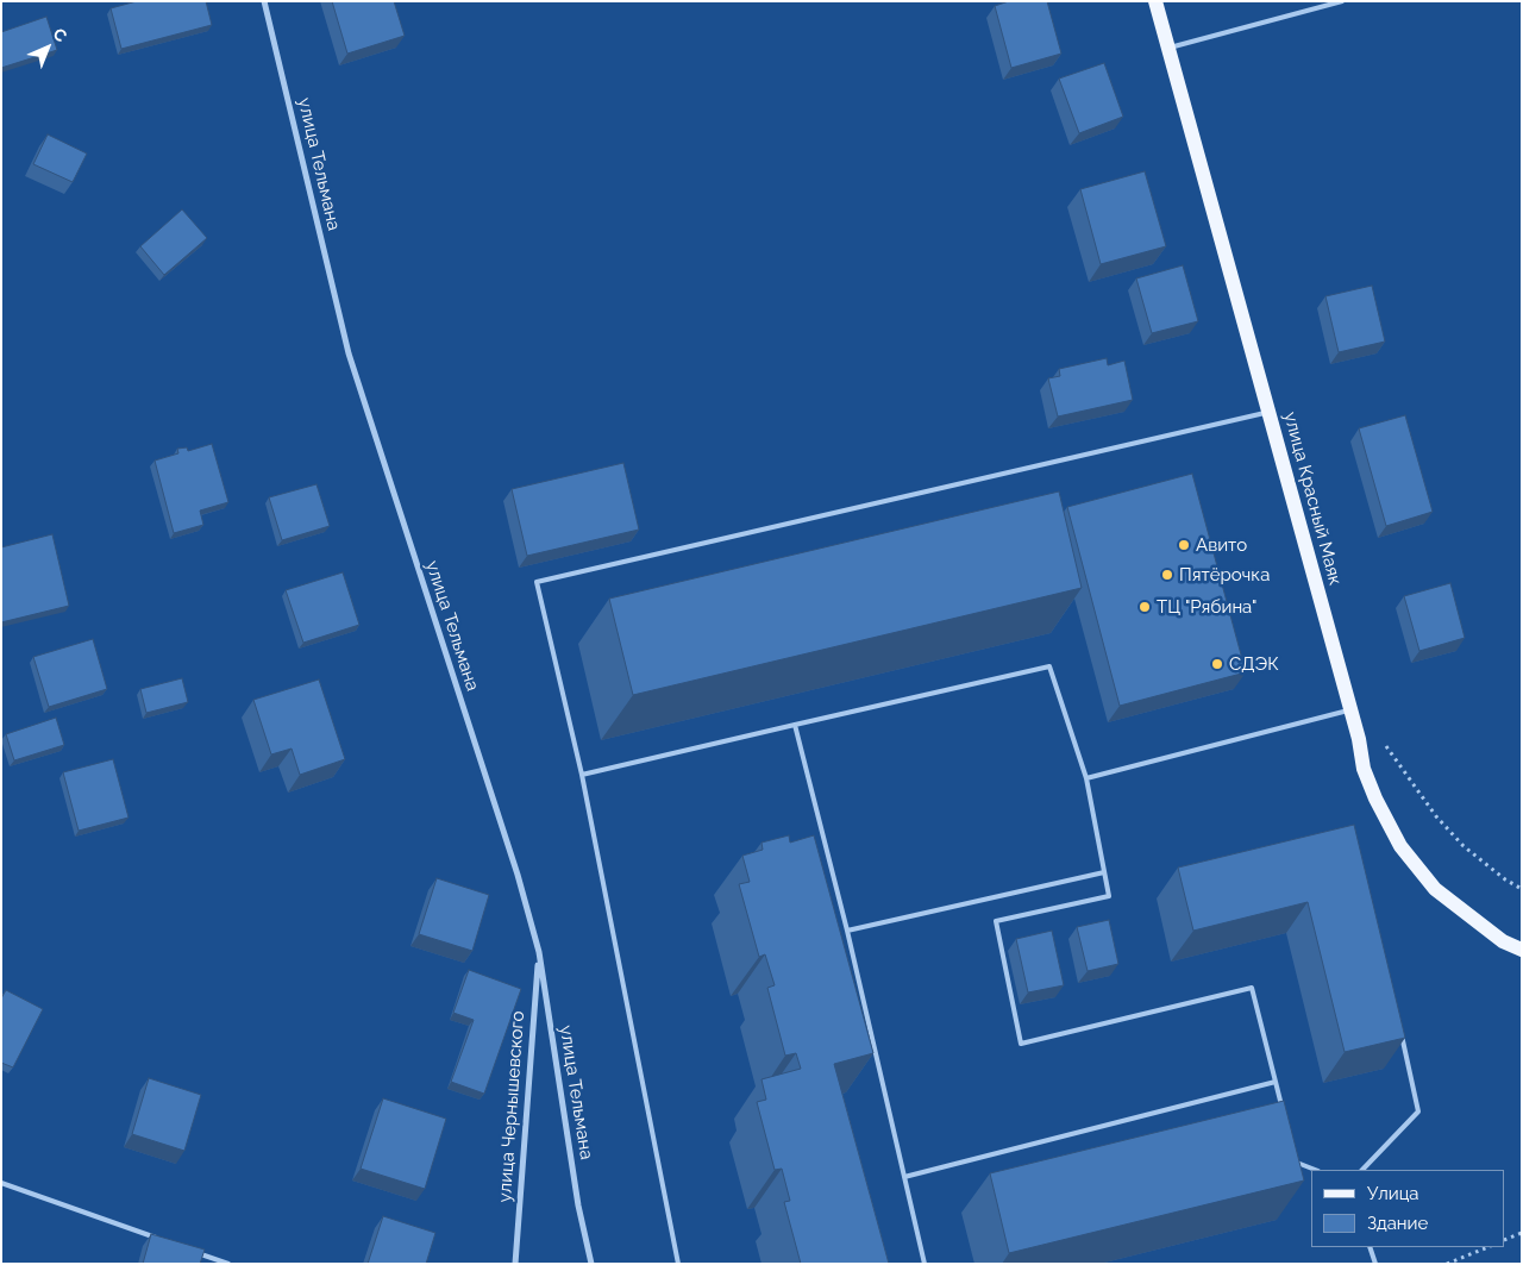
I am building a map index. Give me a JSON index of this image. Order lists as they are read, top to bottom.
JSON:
{
  "streets": {
    "main road": ["улица Красный Маяк"],
    "street": ["улица Тельмана", "улица Чернышевского"]
  },
  "crossings": [
    ["улица Тельмана", "улица Чернышевского"]
  ],
  "places": [
    "Авито",
    "Пятёрочка",
    "ТЦ \"Рябина\"",
    "СДЭК"
  ],
  "legend": ["Улица", "Здание"],
  "north": "top right"
}
